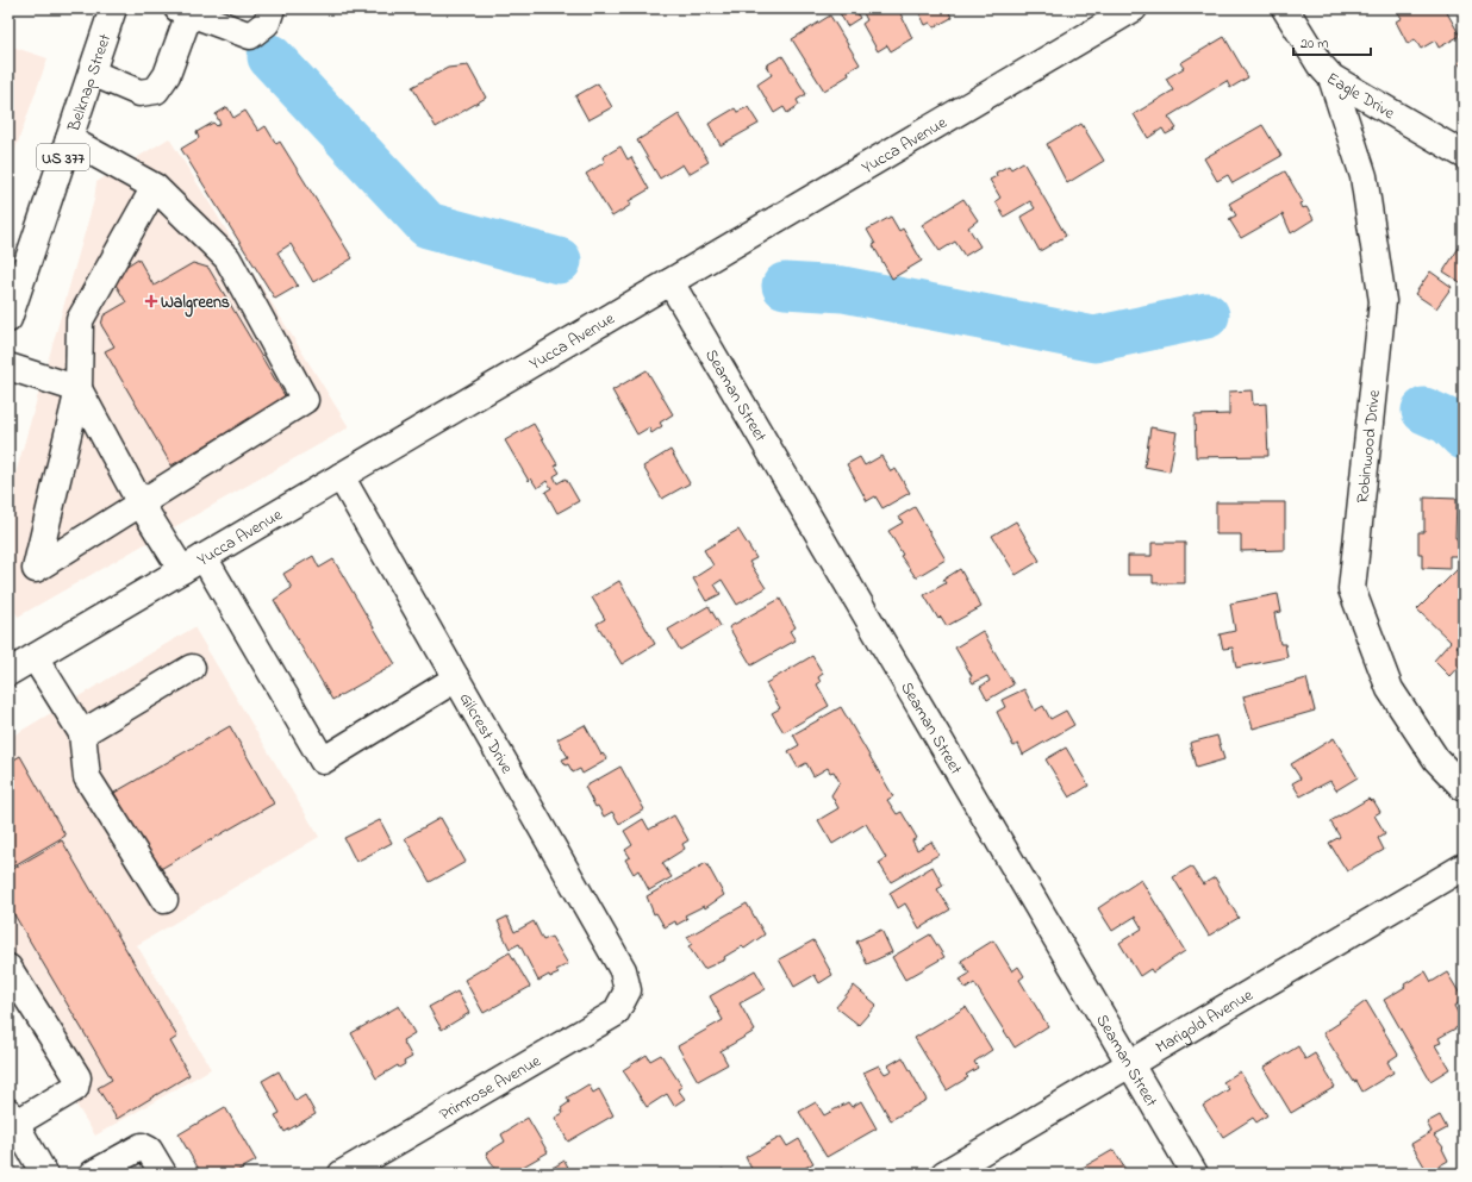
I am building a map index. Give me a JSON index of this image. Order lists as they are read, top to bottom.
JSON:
{
  "streets": {
    "street": [
      "Belknap Street",
      "Eagle Drive",
      "Yucca Avenue",
      "US 377",
      "Seaman Street",
      "Robinwood Drive",
      "Gilcrest Drive",
      "Marigold Avenue",
      "Primrose Avenue"
    ]
  },
  "crossings": [
    ["Eagle Drive", "Robinwood Drive"],
    ["Yucca Avenue", "Seaman Street"],
    ["Yucca Avenue", "Gilcrest Drive"],
    ["Seaman Street", "Marigold Avenue"],
    ["Gilcrest Drive", "Primrose Avenue"]
  ],
  "places": {
    "health": ["Walgreens"]
  },
  "scale_bar": "20 m"
}
